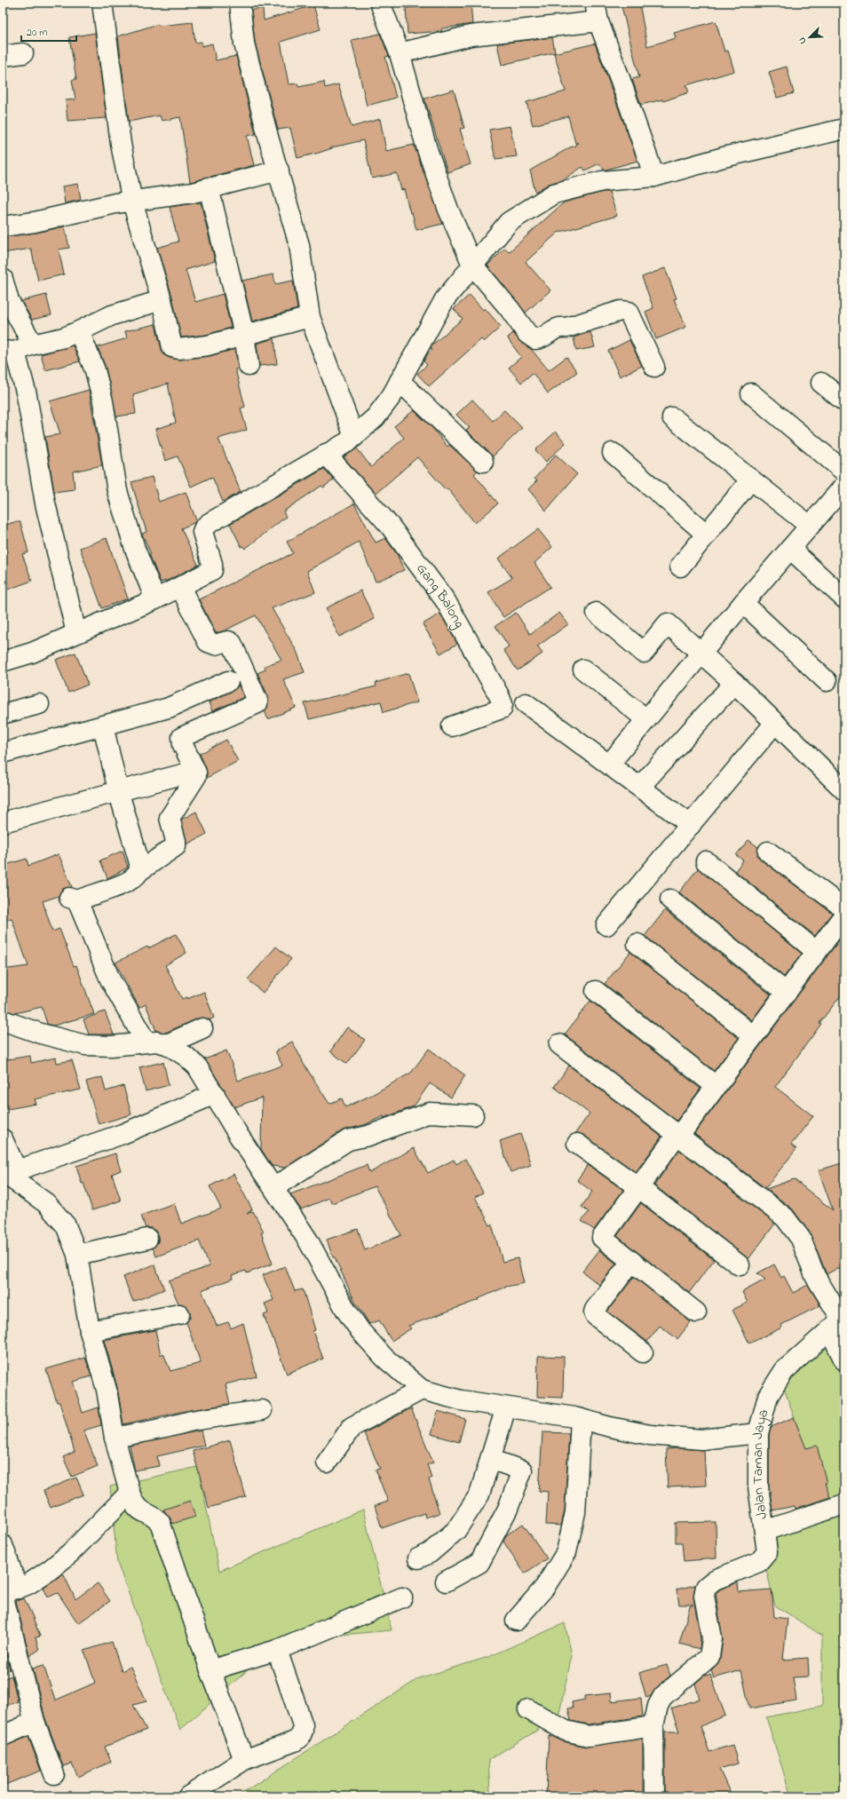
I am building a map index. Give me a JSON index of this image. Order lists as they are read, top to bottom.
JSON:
{
  "streets": {
    "street": ["Gang Balong", "Jalan Taman Jaya"]
  },
  "scale_bar": "20 m",
  "north": "bottom left"
}
